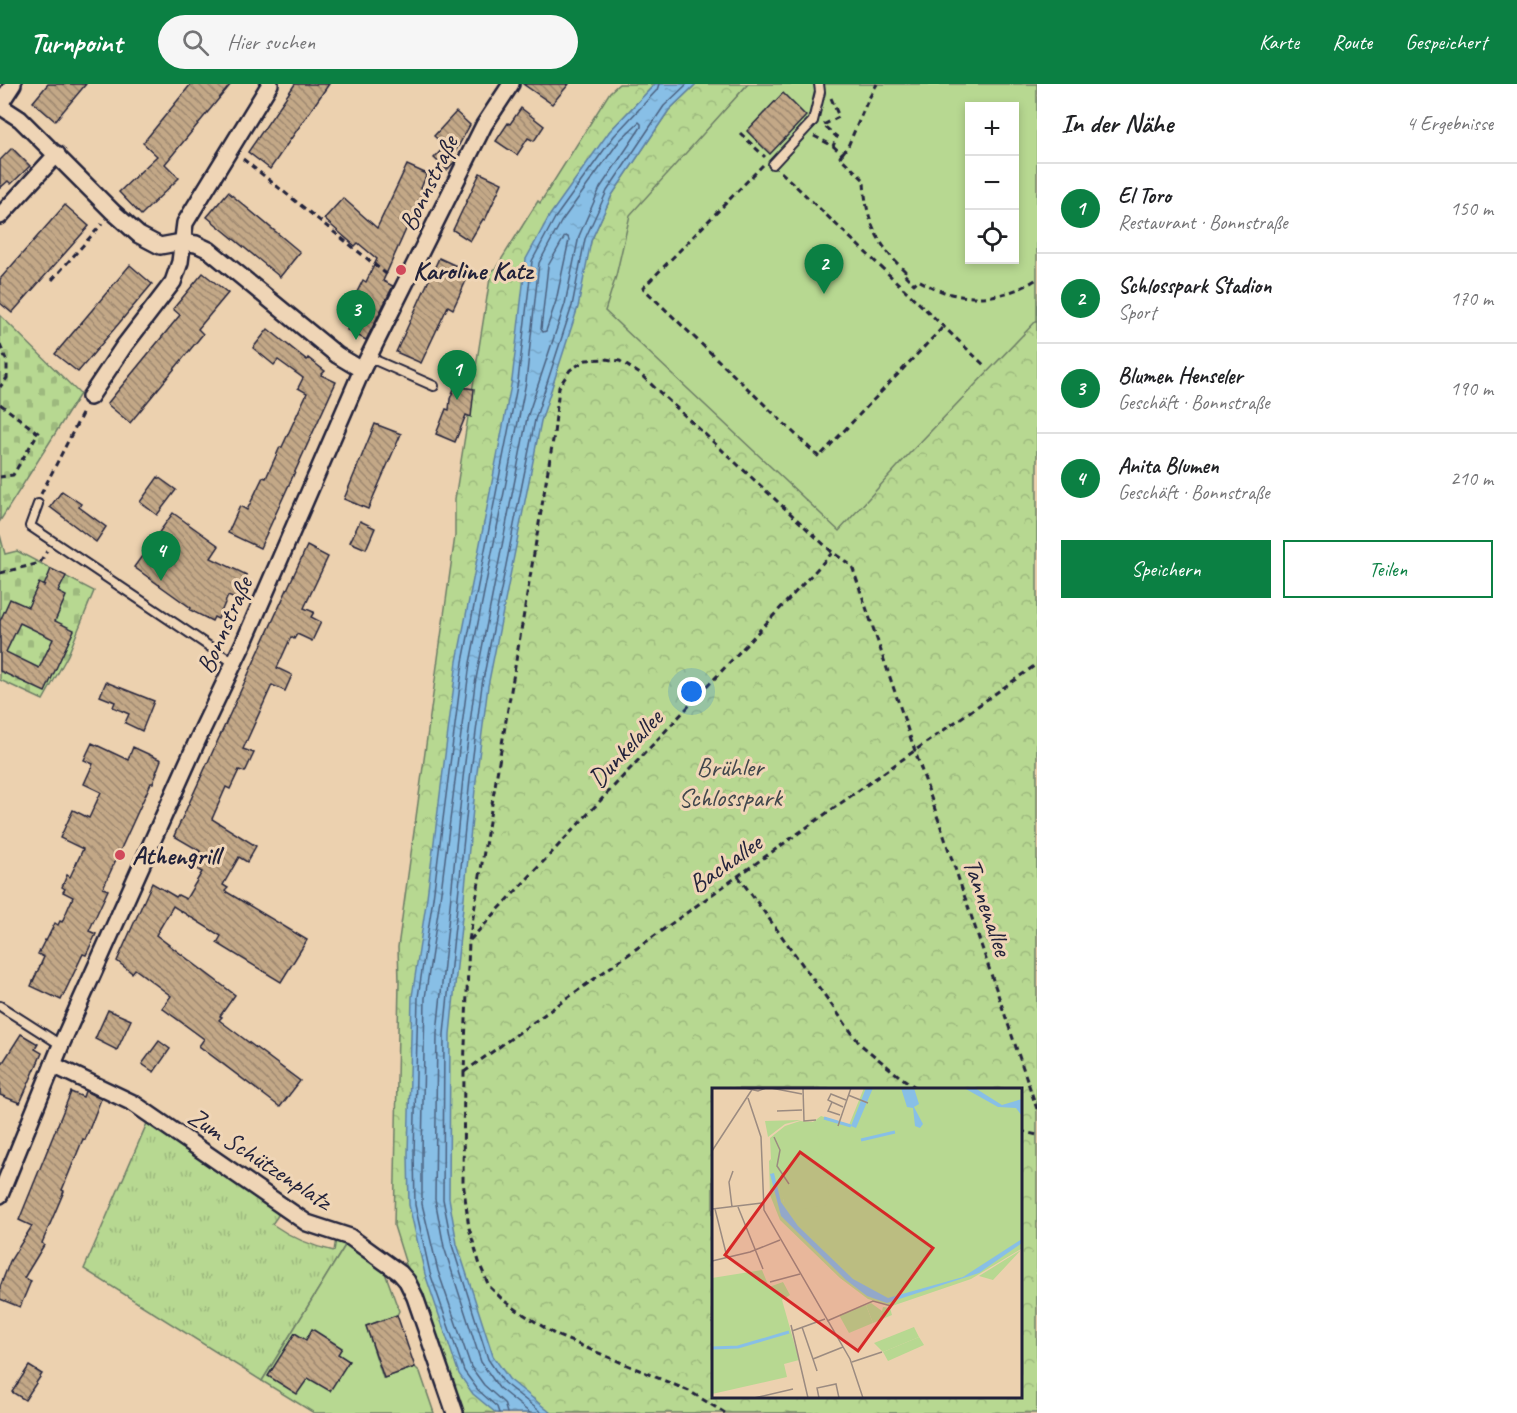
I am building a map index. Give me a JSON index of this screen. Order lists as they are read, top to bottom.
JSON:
{
  "streets": {
    "street": ["Bonnstraße", "Zum Schützenplatz"],
    "path": ["Dunkelallee", "Bachallee", "Tannenallee"]
  },
  "crossings": [
    ["Bonnstraße", "Zum Schützenplatz"],
    ["Dunkelallee", "Tannenallee"],
    ["Bachallee", "Tannenallee"]
  ],
  "parks": ["Brühler Schlosspark"],
  "places": ["Karoline Katz", "Athengrill"],
  "page": {
    "header": "Turnpoint",
    "search": "Hier suchen",
    "nav": ["Karte", "Route", "Gespeichert"],
    "heading": ["In der Nähe", "4 Ergebnisse"],
    "map_buttons": ["+", "−"],
    "list": [
      {
        "mark": "1",
        "name": "El Toro",
        "note": "Restaurant · Bonnstraße",
        "value": "150 m"
      },
      {
        "mark": "2",
        "name": "Schlosspark Stadion",
        "note": "Sport",
        "value": "170 m"
      },
      {
        "mark": "3",
        "name": "Blumen Henseler",
        "note": "Geschäft · Bonnstraße",
        "value": "190 m"
      },
      {
        "mark": "4",
        "name": "Anita Blumen",
        "note": "Geschäft · Bonnstraße",
        "value": "210 m"
      }
    ],
    "pins": [
      "2",
      "3",
      "1",
      "4"
    ],
    "buttons": ["Speichern", "Teilen"]
  }
}
